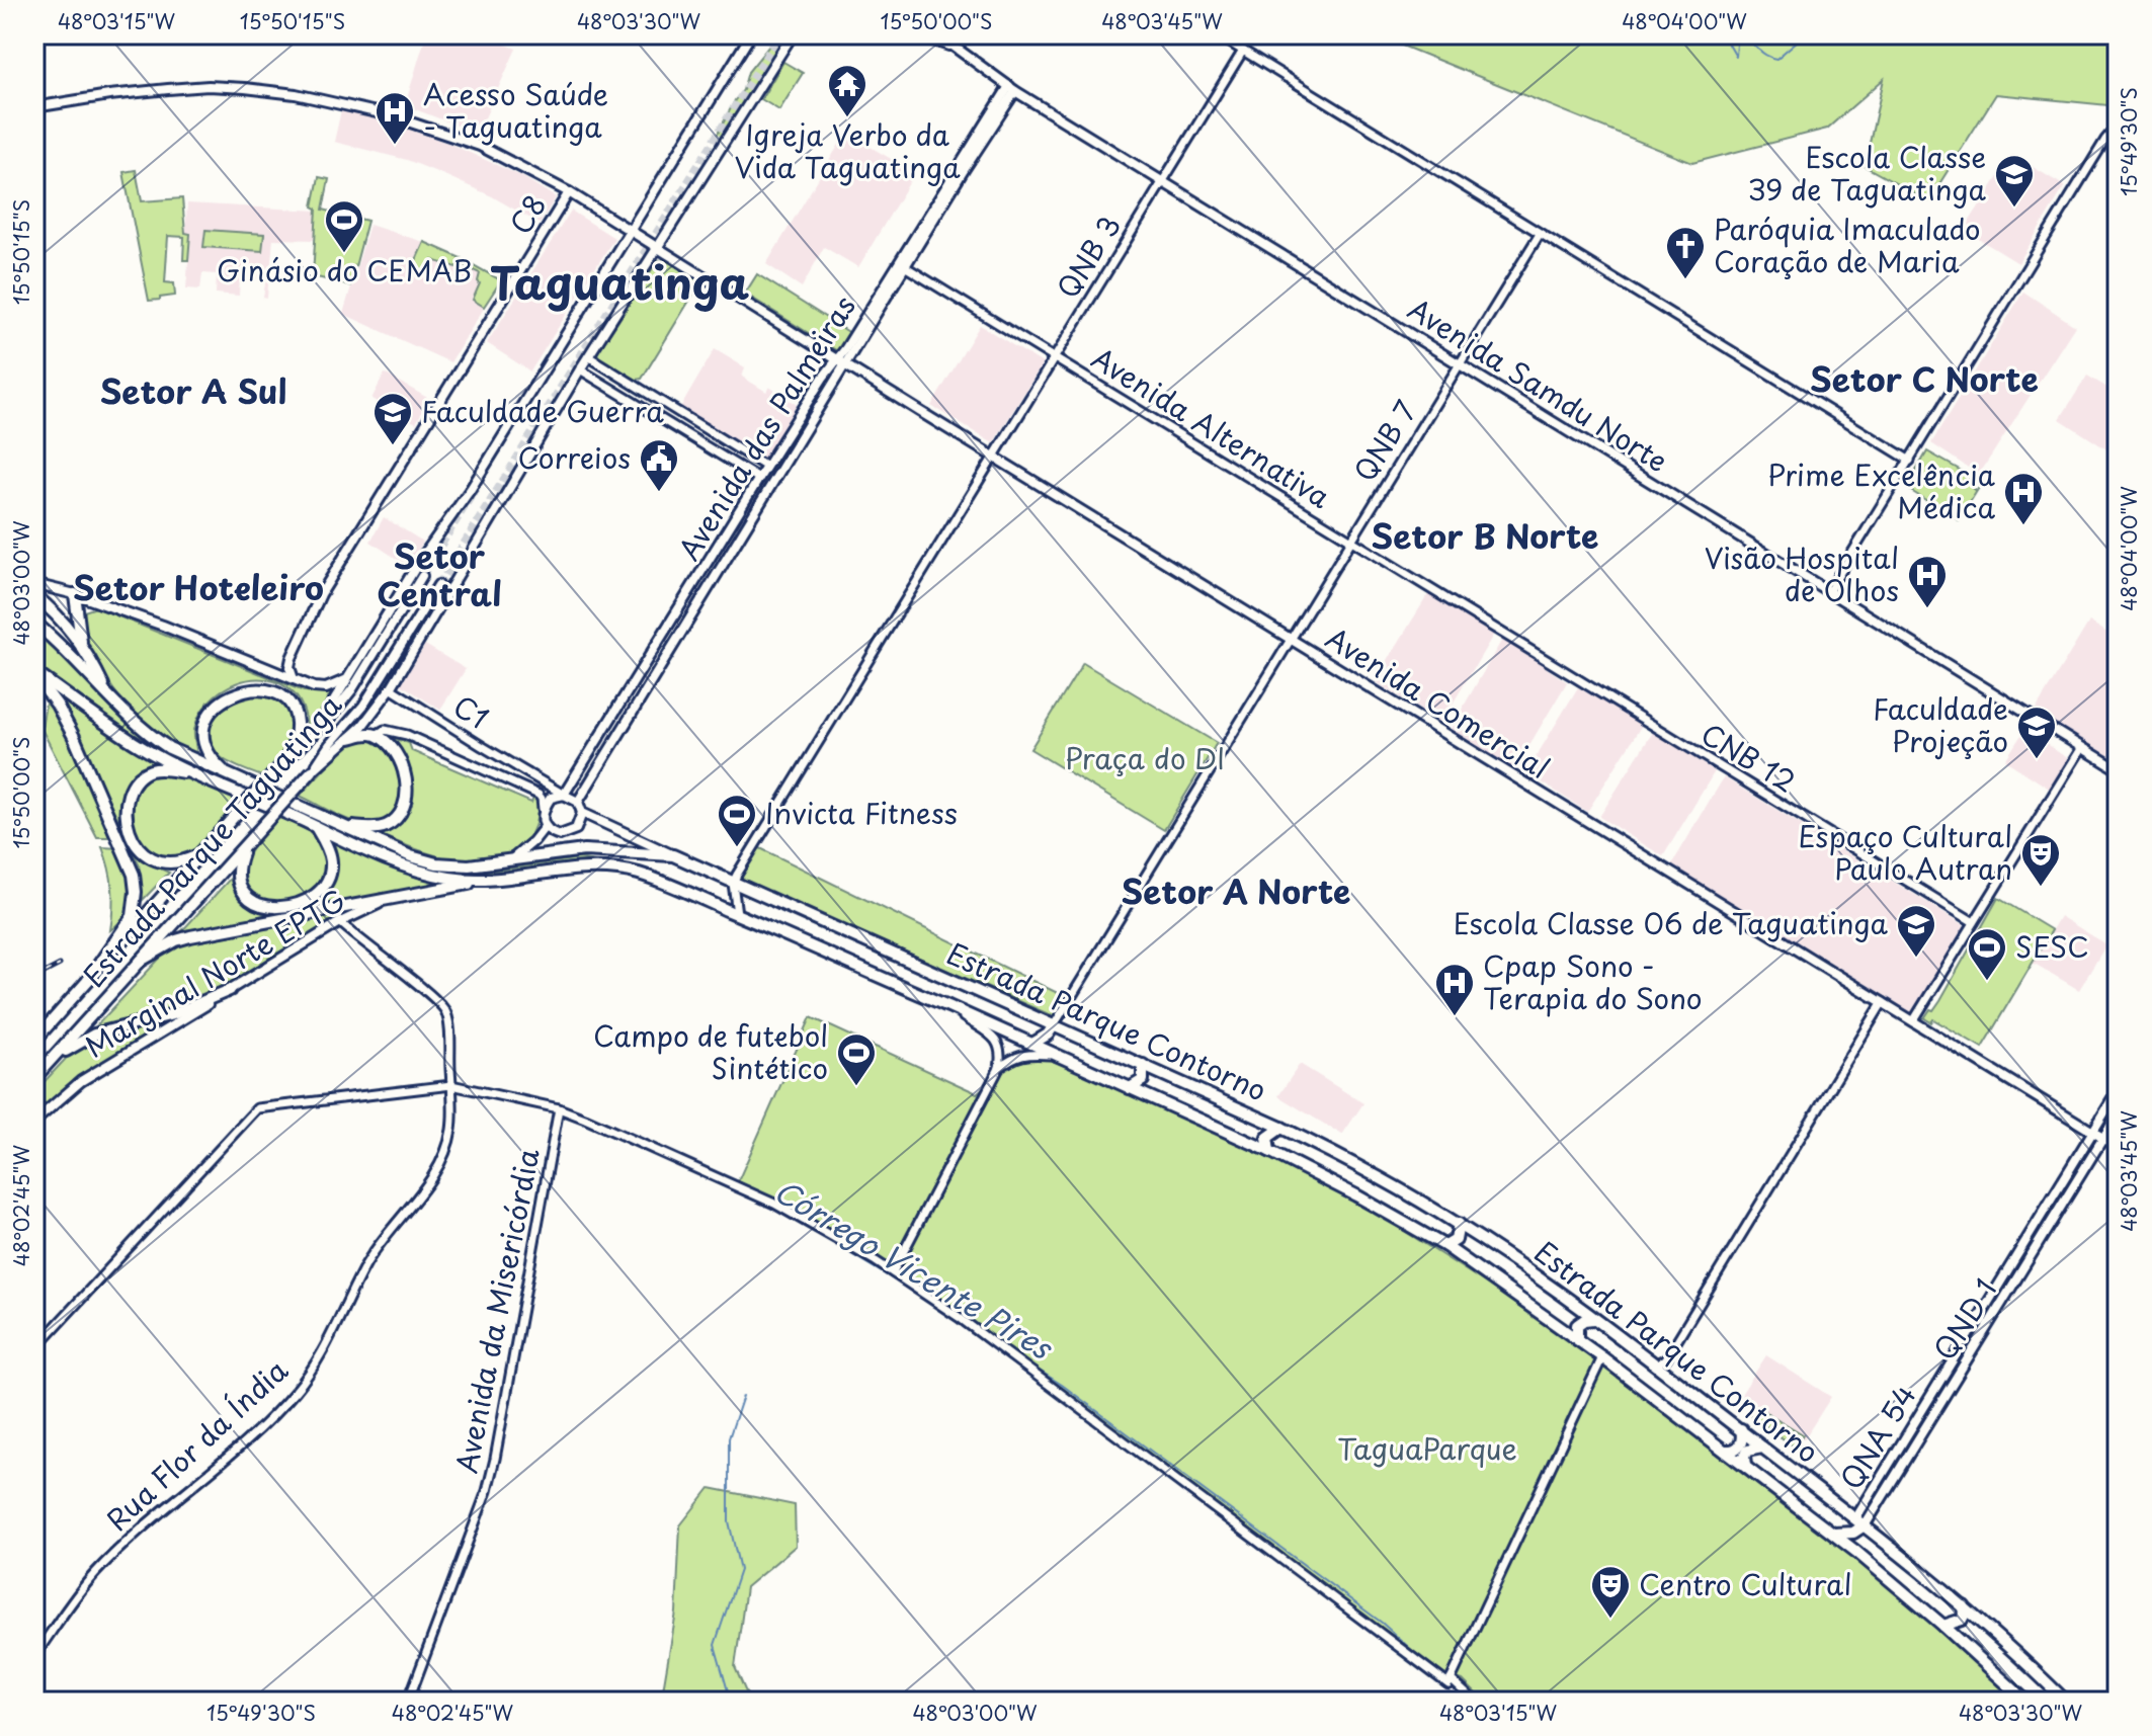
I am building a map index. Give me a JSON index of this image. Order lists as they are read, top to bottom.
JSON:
{
  "streets": {
    "highway": ["Estrada Parque Taguatinga", "Estrada Parque Contorno"],
    "main road": [
      "C8",
      "Avenida Samdu Norte",
      "Avenida das Palmeiras",
      "Avenida Comercial",
      "Marginal Norte EPTG",
      "QND 1",
      "QNA 54"
    ],
    "street": [
      "QNB 3",
      "Avenida Alternativa",
      "QNB 7",
      "C1",
      "CNB 12",
      "Avenida da Misericórdia",
      "Rua Flor da Índia"
    ]
  },
  "crossings": [
    ["QNB 3", "Avenida Samdu Norte"],
    ["QNB 3", "Avenida Alternativa"],
    ["QNB 3", "Avenida Comercial"],
    ["QNB 3", "Estrada Parque Contorno"],
    ["Avenida Samdu Norte", "Avenida das Palmeiras"],
    ["Avenida Samdu Norte", "QNB 7"],
    ["Avenida das Palmeiras", "Avenida Alternativa"],
    ["Avenida das Palmeiras", "Avenida Comercial"],
    ["Avenida das Palmeiras", "C1"],
    ["Avenida Alternativa", "QNB 7"],
    ["Avenida Alternativa", "CNB 12"],
    ["QNB 7", "Avenida Comercial"],
    ["QNB 7", "Estrada Parque Contorno"],
    ["Avenida Comercial", "QND 1"],
    ["Avenida Comercial", "QNA 54"],
    ["Marginal Norte EPTG", "Rua Flor da Índia"],
    ["Estrada Parque Contorno", "QND 1"],
    ["Estrada Parque Contorno", "QNA 54"],
    ["QND 1", "QNA 54"]
  ],
  "districts": [
    "Taguatinga",
    "Setor C Norte",
    "Setor A Sul",
    "Setor B Norte",
    "Setor Central",
    "Setor Hoteleiro",
    "Setor A Norte"
  ],
  "water": ["Córrego Vicente Pires"],
  "parks": ["Praça do DI", "TaguaParque"],
  "places": {
    "temple": ["Igreja Verbo da Vida Taguatinga"],
    "hospital": [
      "Acesso Saúde - Taguatinga",
      "Prime Excelência Médica",
      "Visão Hospital de Olhos",
      "Cpap Sono - Terapia do Sono"
    ],
    "school or university": [
      "Escola Classe 39 de Taguatinga",
      "Faculdade Guerra",
      "Faculdade Projeção",
      "Escola Classe 06 de Taguatinga"
    ],
    "sports": [
      "Ginásio do CEMAB",
      "Invicta Fitness",
      "SESC",
      "Campo de futebol Sintético"
    ],
    "church": ["Paróquia Imaculado Coração de Maria"],
    "public building": ["Correios"],
    "theatre": ["Espaço Cultural Paulo Autran", "Centro Cultural"]
  },
  "coordinates": [
    "48°03'15\"W",
    "15°50'15\"S",
    "48°03'30\"W",
    "15°50'00\"S",
    "48°03'45\"W",
    "48°04'00\"W",
    "15°49'30\"S",
    "48°03'00\"W",
    "48°02'45\"W"
  ]
}
